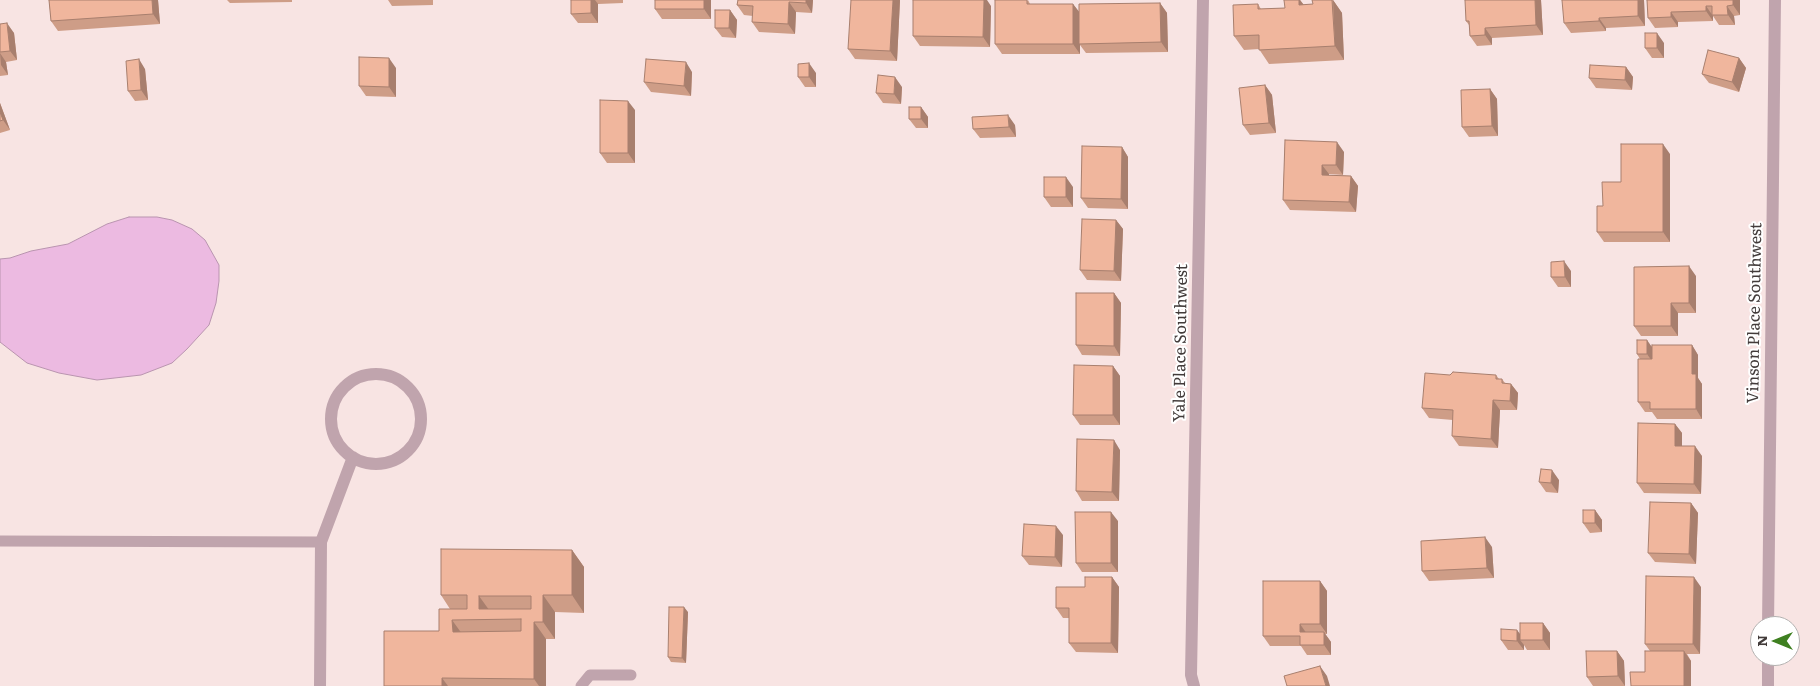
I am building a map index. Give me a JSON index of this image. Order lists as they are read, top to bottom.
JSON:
{
  "streets": {
    "street": ["Vinson Place Southwest", "Yale Place Southwest"]
  },
  "north": "left"
}
